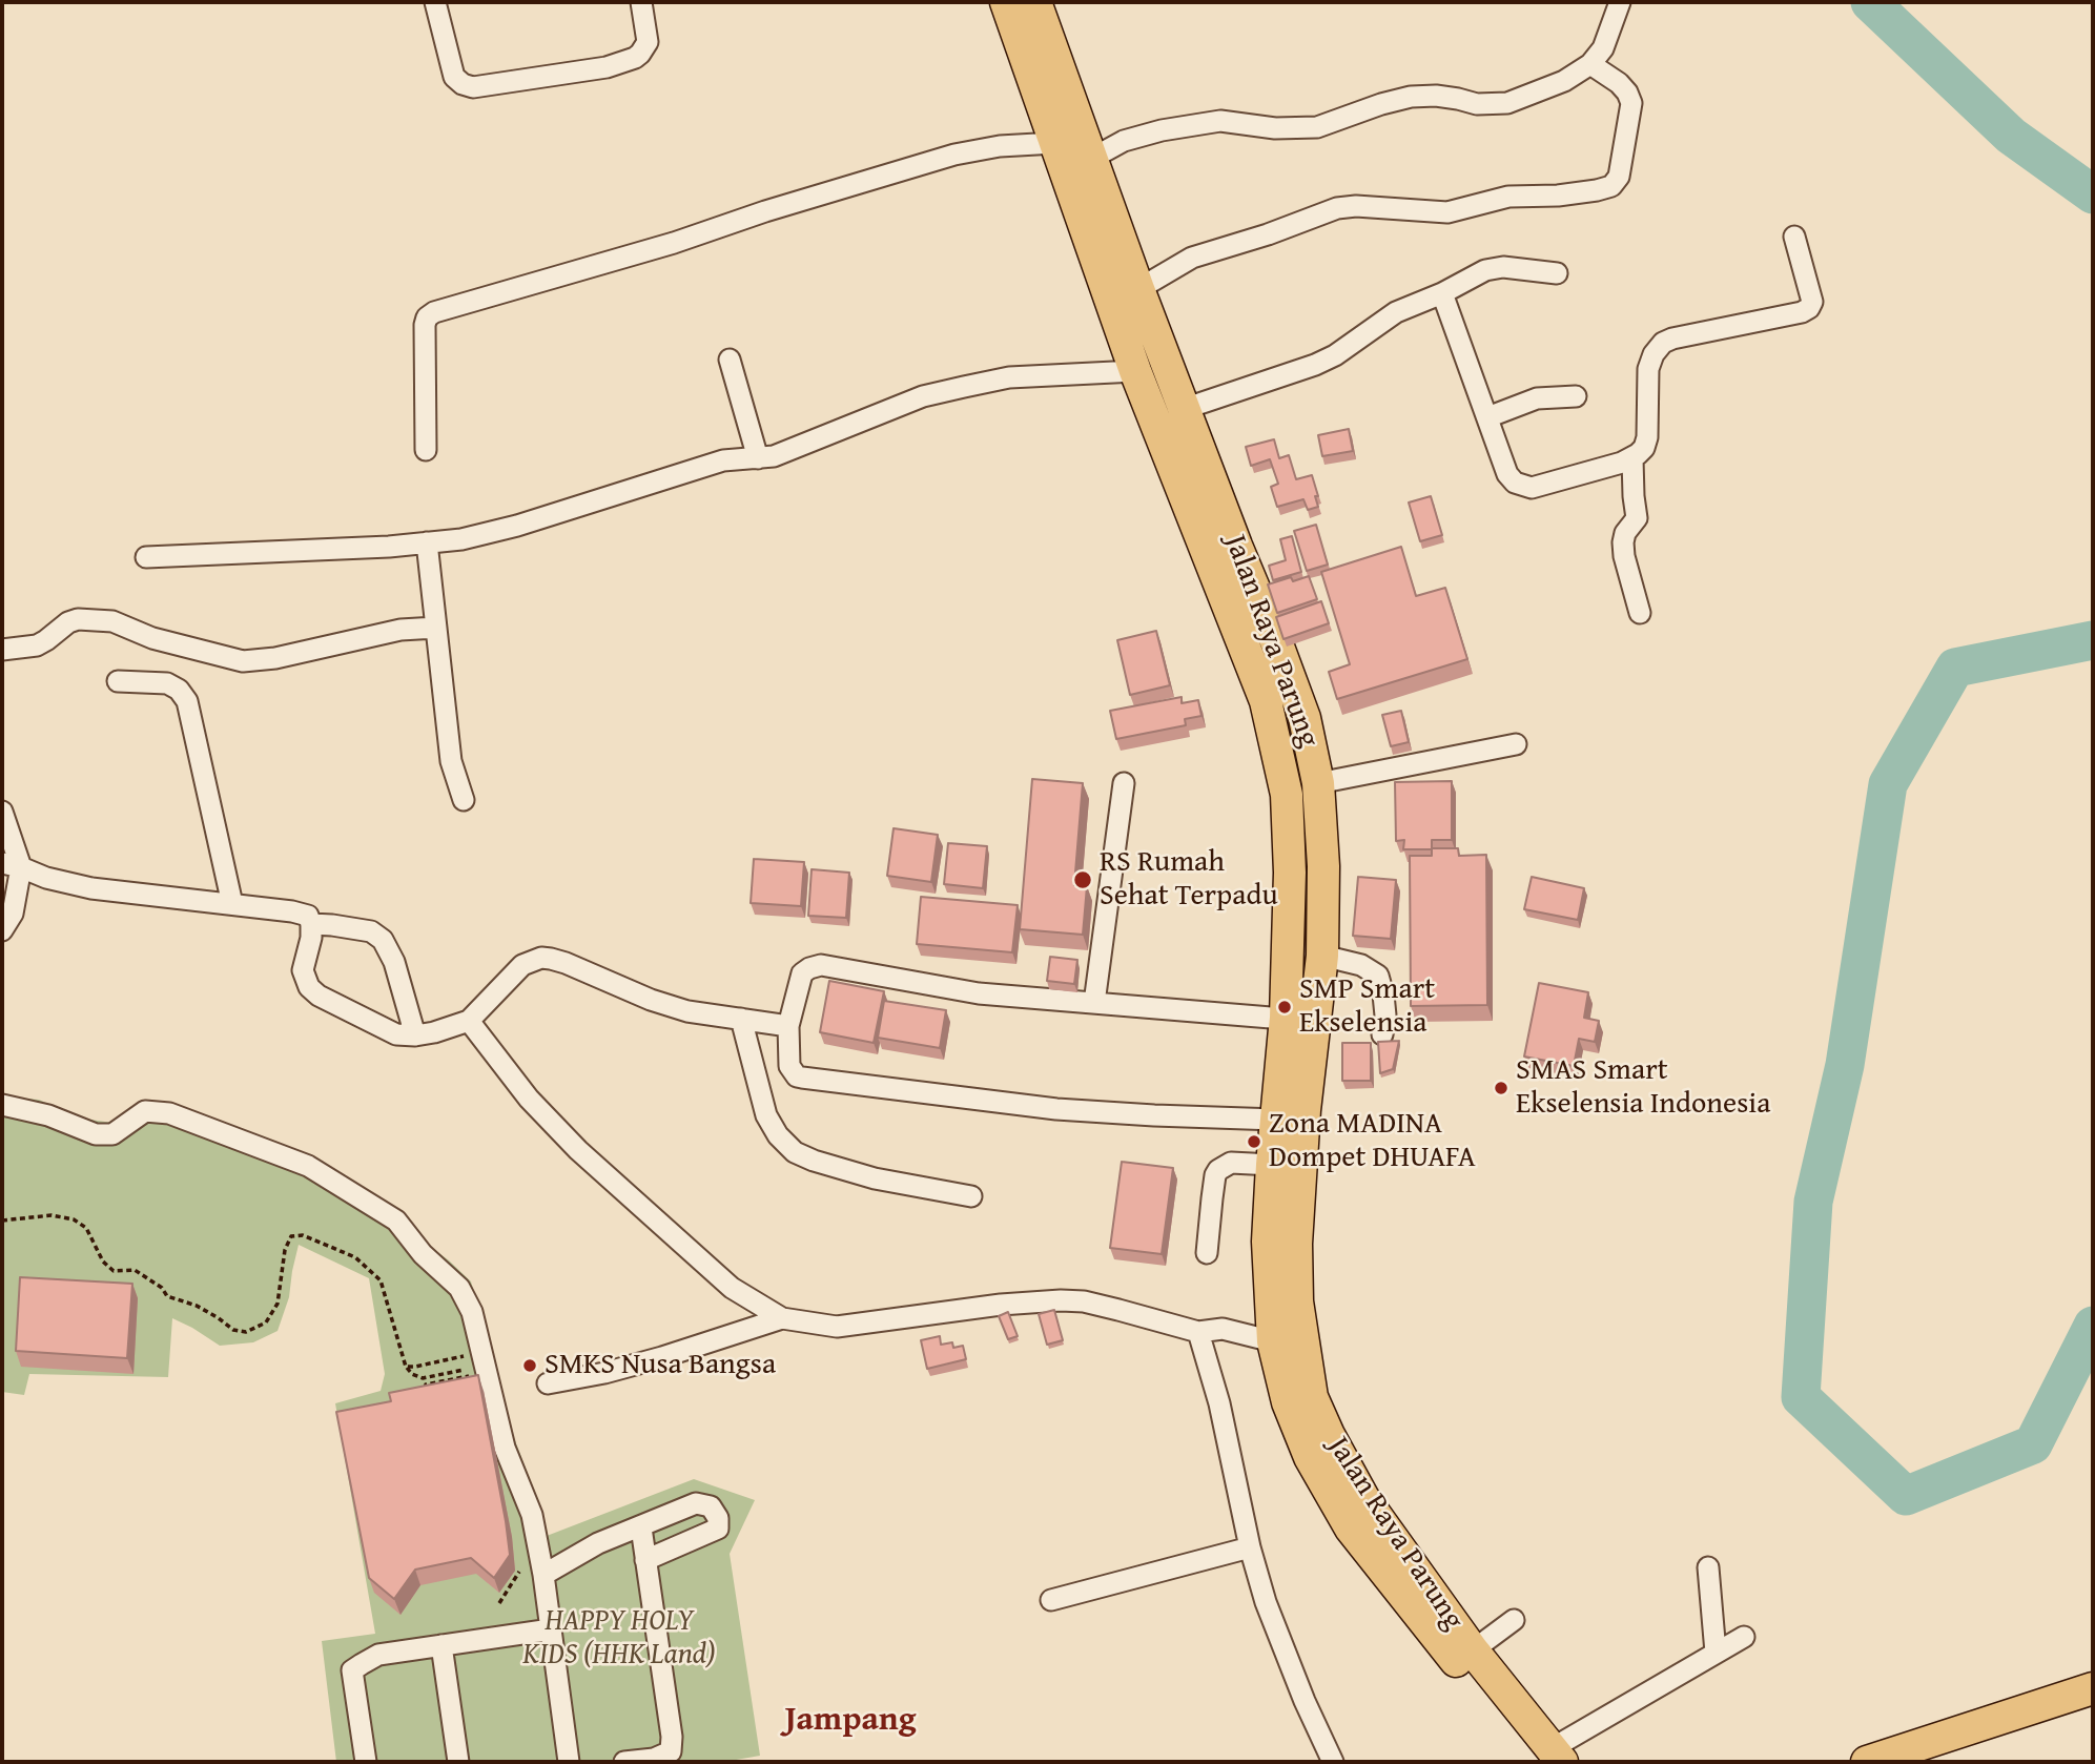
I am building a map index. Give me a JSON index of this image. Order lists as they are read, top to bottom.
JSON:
{
  "streets": {
    "highway": ["Jalan Raya Parung"]
  },
  "districts": ["Jampang"],
  "parks": ["HAPPY HOLY KIDS (HHK Land)"],
  "places": [
    "RS Rumah Sehat Terpadu",
    "SMP Smart Ekselensia",
    "SMAS Smart Ekselensia Indonesia",
    "Zona MADINA Dompet DHUAFA",
    "SMKS Nusa Bangsa"
  ]
}
